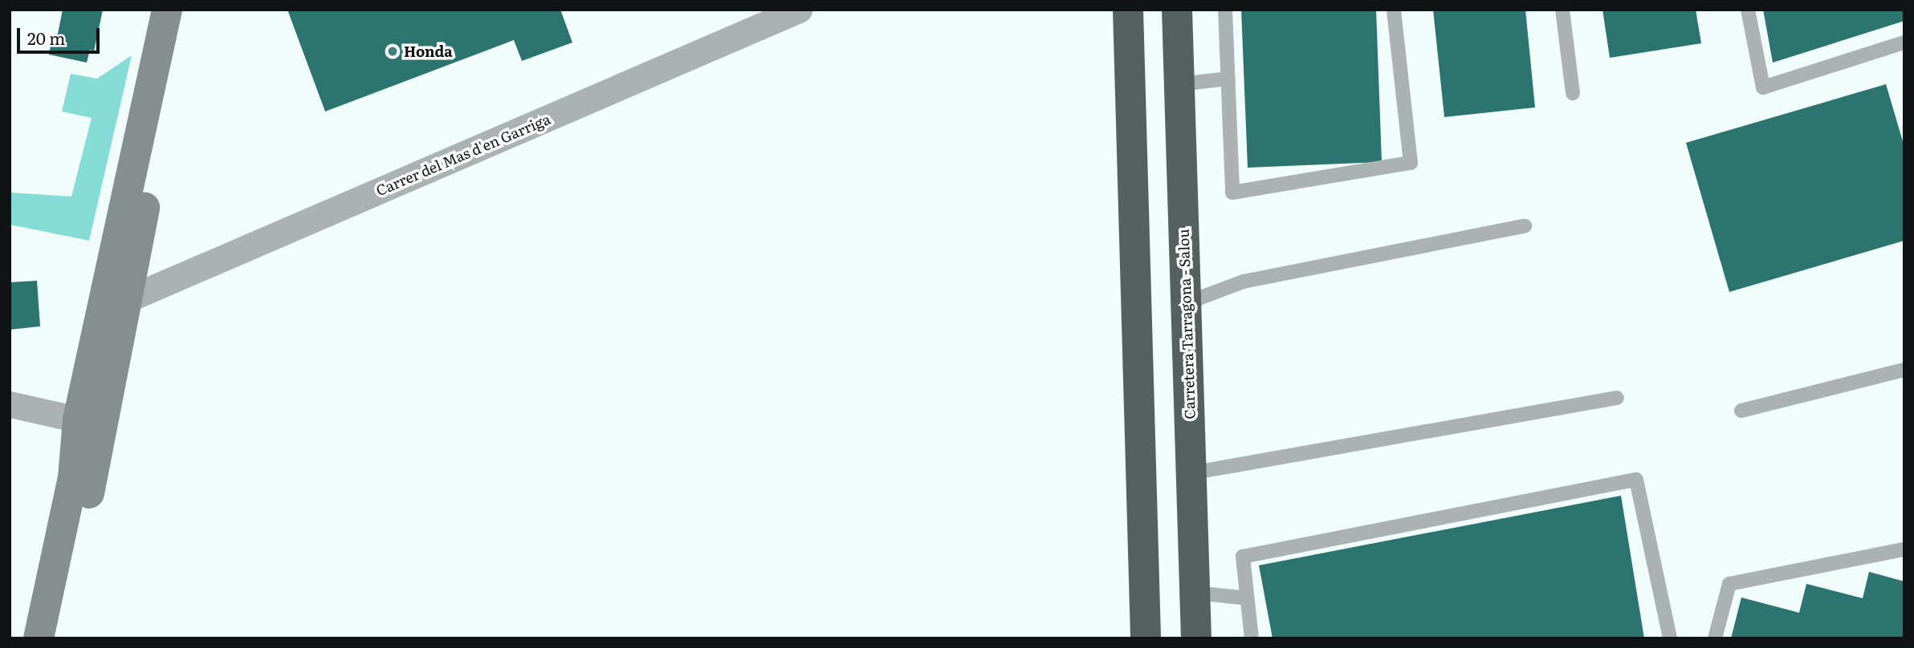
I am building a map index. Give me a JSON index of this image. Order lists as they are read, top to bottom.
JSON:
{
  "streets": {
    "highway": ["Carretera Tarragona - Salou"],
    "street": ["Carrer del Mas d'en Garriga"]
  },
  "places": ["Honda"],
  "scale_bar": "20 m"
}
